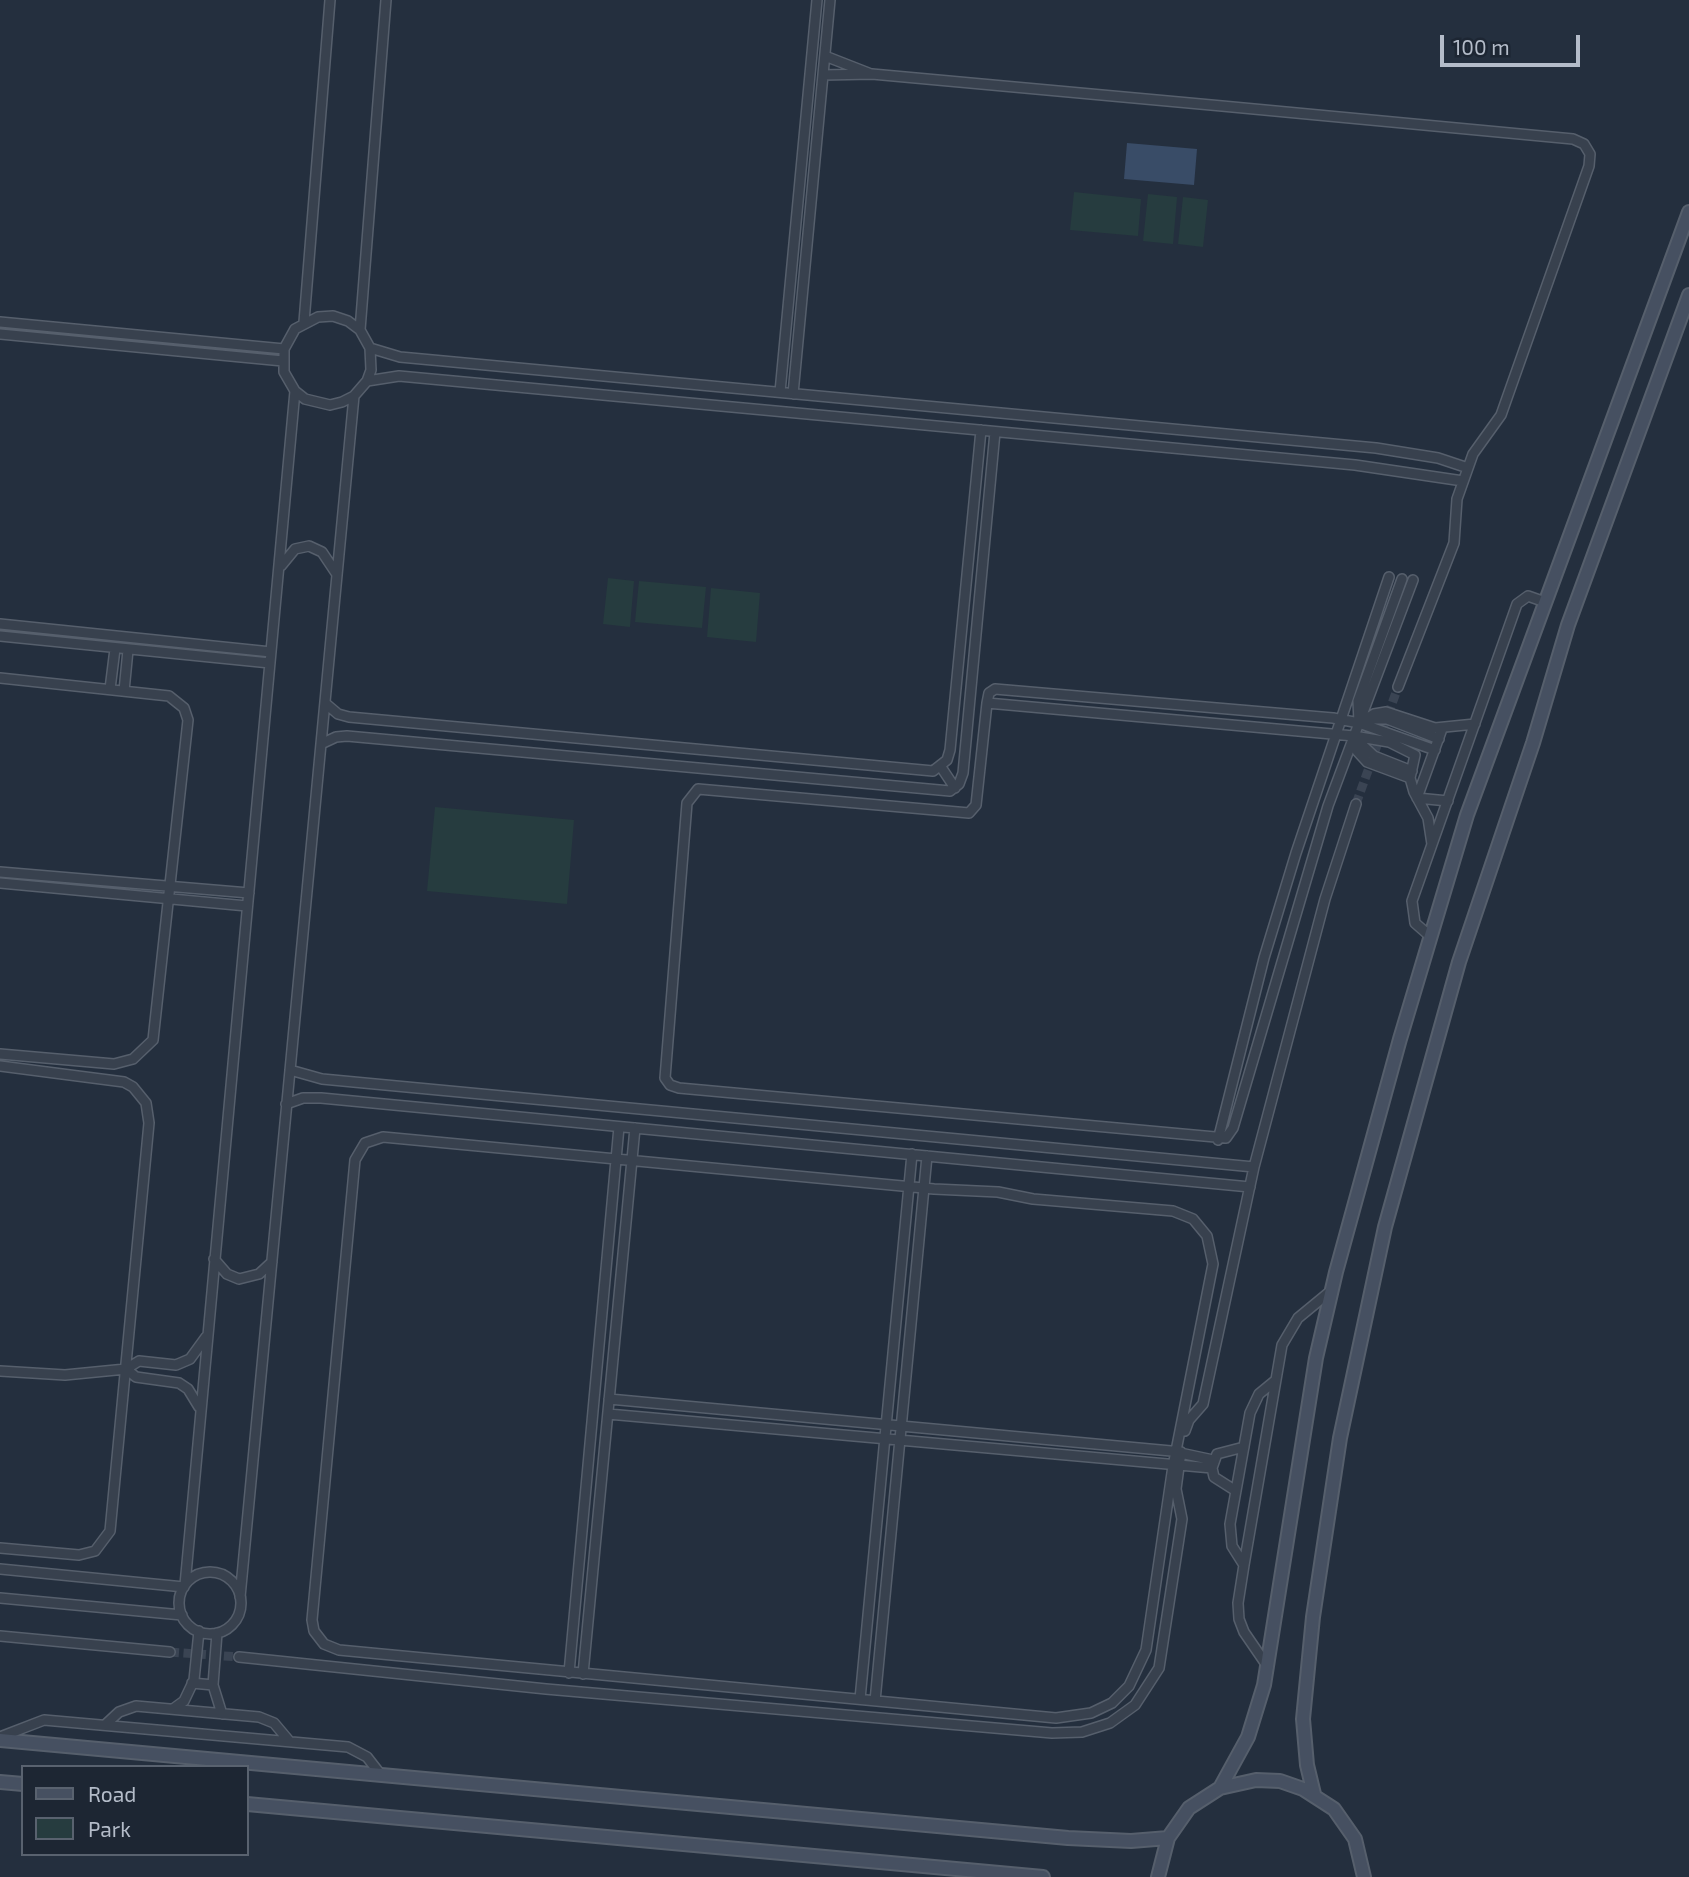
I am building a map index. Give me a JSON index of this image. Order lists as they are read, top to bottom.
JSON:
{
  "legend": ["Road", "Park"],
  "scale_bar": "100 m"
}
